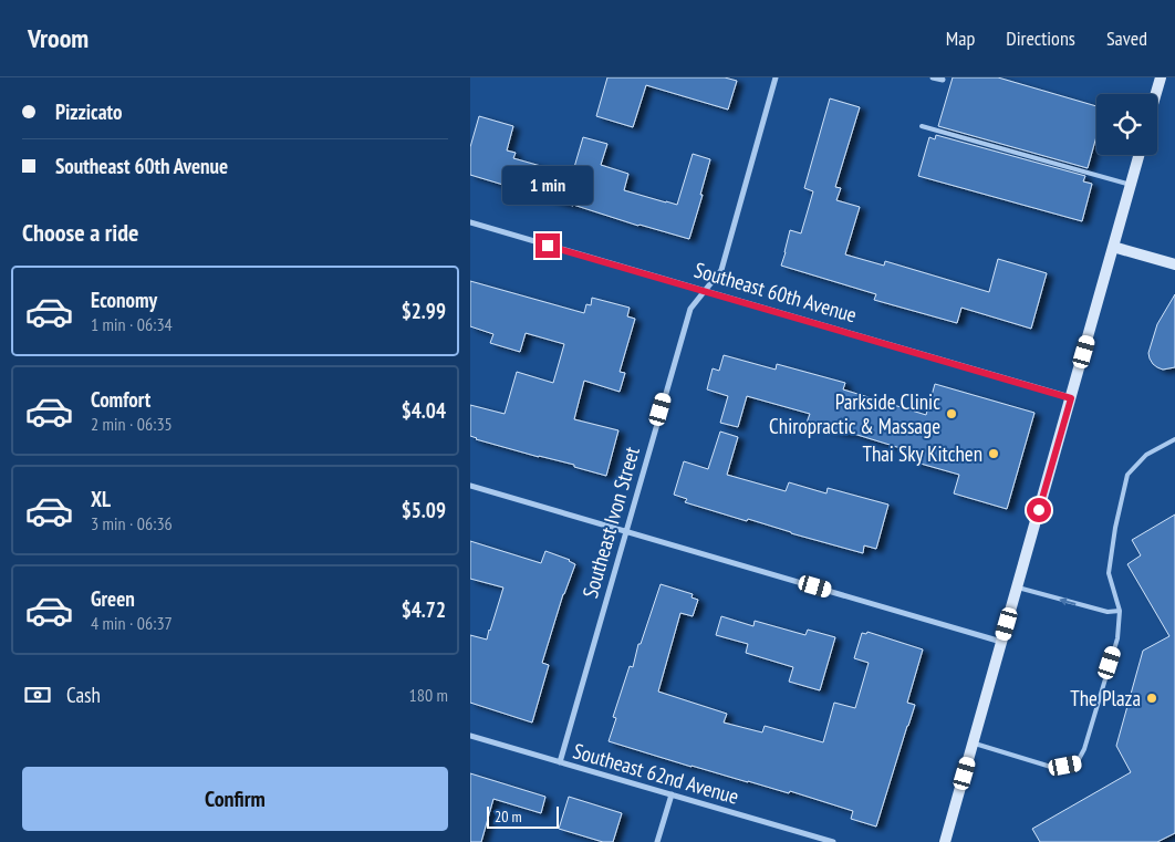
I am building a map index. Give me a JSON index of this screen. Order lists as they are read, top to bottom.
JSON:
{
  "streets": {
    "street": ["Southeast 60th Avenue", "Southeast Ivon Street", "Southeast 62nd Avenue"]
  },
  "crossings": [
    ["Southeast 60th Avenue", "Southeast Ivon Street"],
    ["Southeast Ivon Street", "Southeast 62nd Avenue"]
  ],
  "places": ["Parkside Clinic Chiropractic & Massage", "Thai Sky Kitchen", "The Plaza"],
  "scale_bar": "20 m",
  "page": {
    "header": "Vroom",
    "nav": ["Map", "Directions", "Saved"],
    "banner": ["Pizzicato", "Southeast 60th Avenue"],
    "bubble": "1 min",
    "heading": "Choose a ride",
    "list": [
      {
        "name": "Economy",
        "note": "1 min · 06:34",
        "value": "$2.99"
      },
      {
        "name": "Comfort",
        "note": "2 min · 06:35",
        "value": "$4.04"
      },
      {
        "name": "XL",
        "note": "3 min · 06:36",
        "value": "$5.09"
      },
      {
        "name": "Green",
        "note": "4 min · 06:37",
        "value": "$4.72"
      }
    ],
    "pay": ["Cash", "180 m"],
    "buttons": "Confirm",
    "scale": "20 m"
  }
}
